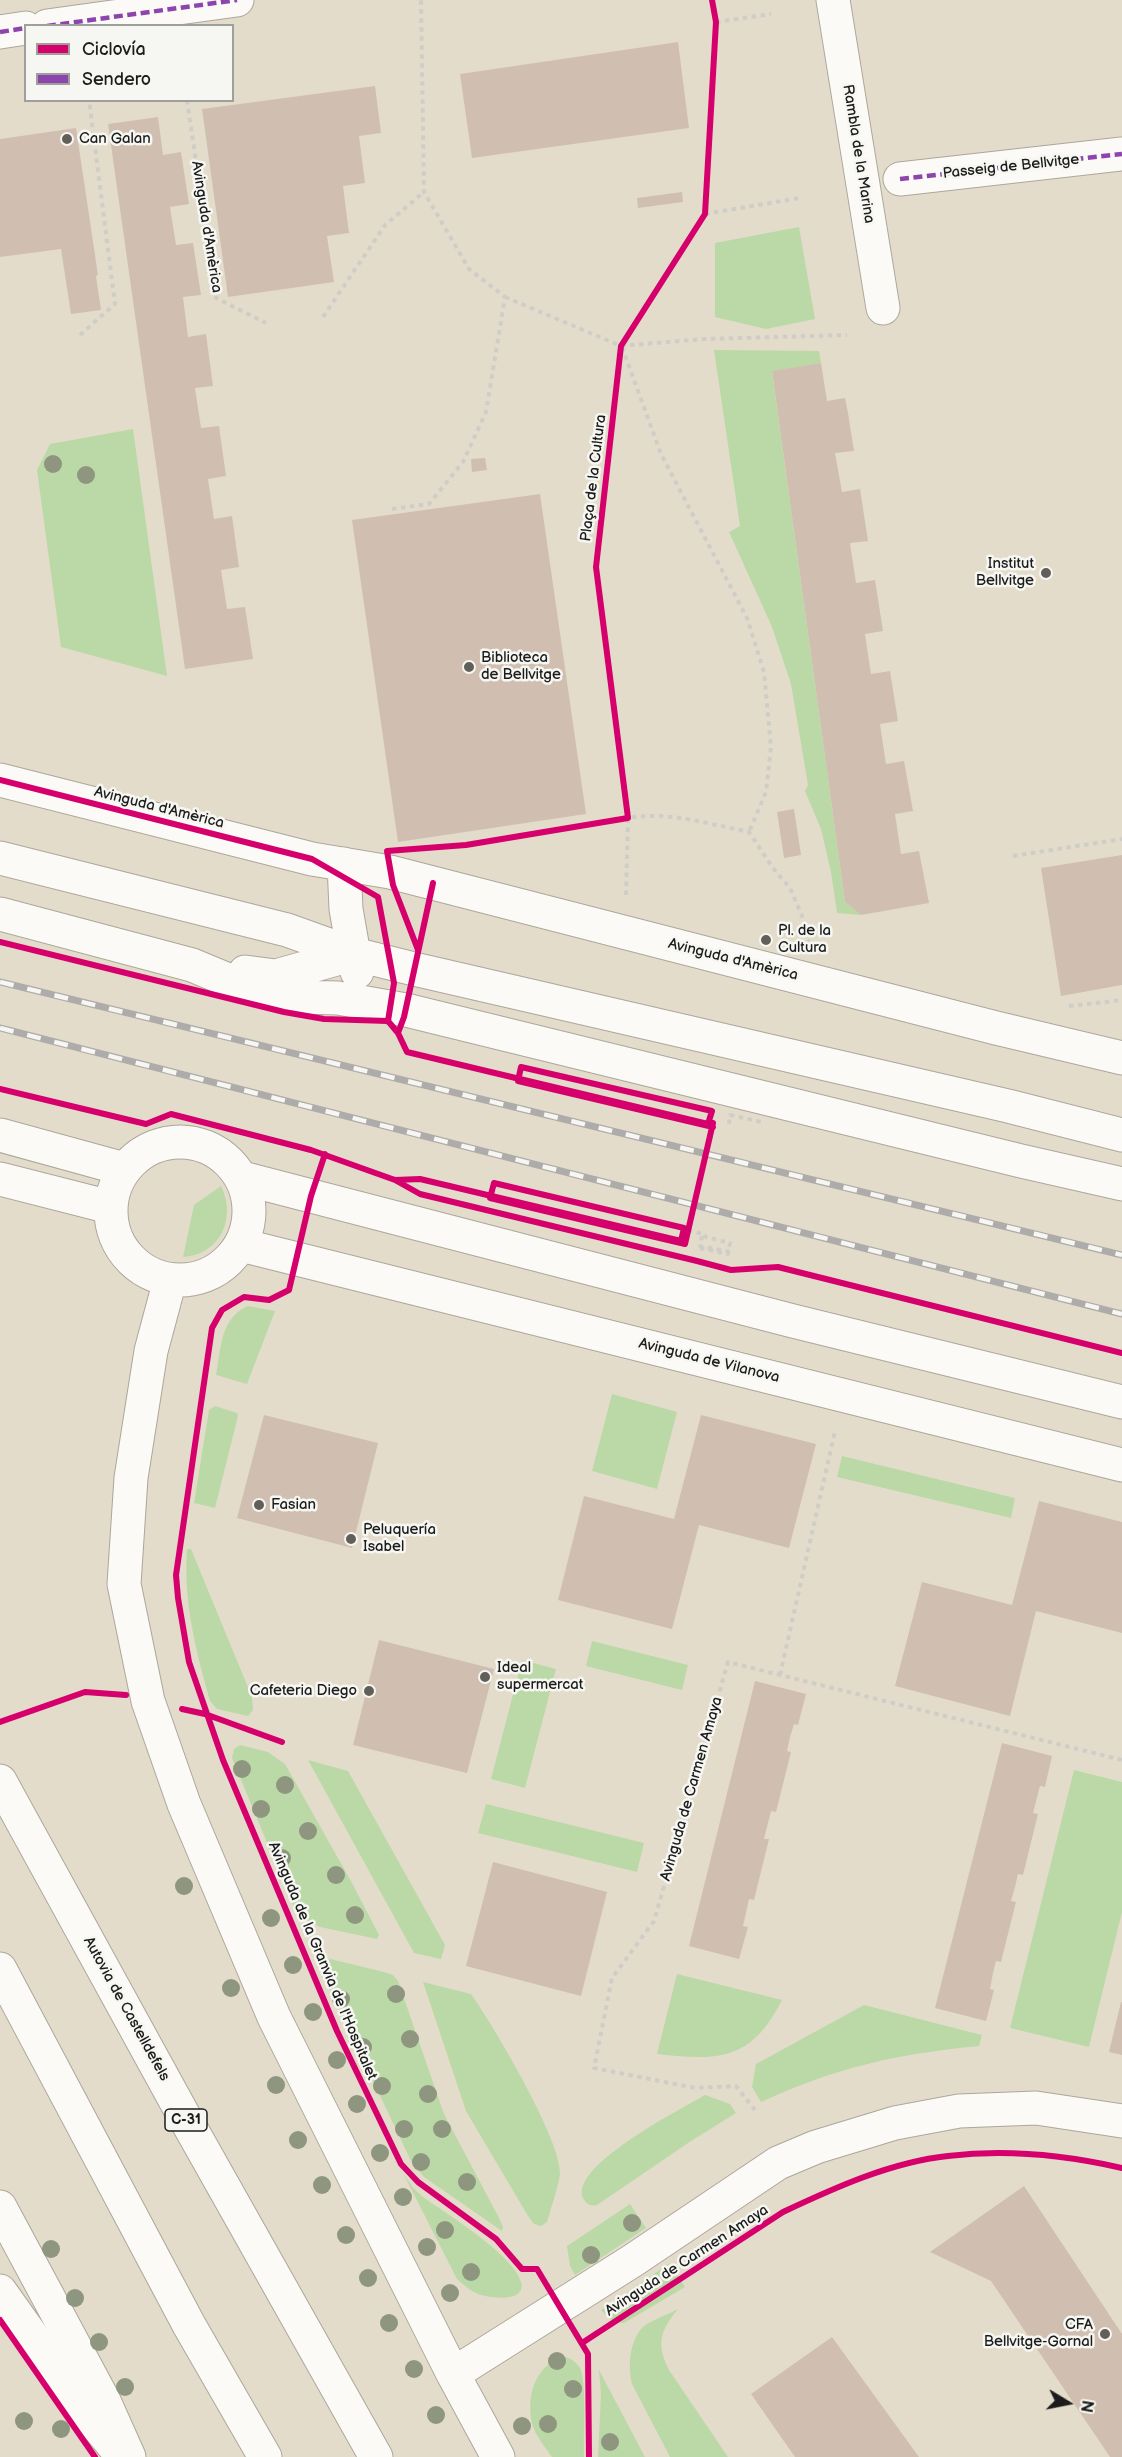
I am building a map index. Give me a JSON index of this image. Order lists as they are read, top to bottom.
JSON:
{
  "streets": {
    "main road": [
      "Rambla de la Marina",
      "Passeig de Bellvitge",
      "Avinguda d'Amèrica",
      "Avinguda de Vilanova",
      "Avinguda de Carmen Amaya",
      "Autovia de Castelldefels",
      "C-31"
    ],
    "cycle path": ["Plaça de la Cultura", "Avinguda de la Granvia de l'Hospitalet"]
  },
  "places": [
    "Can Galan",
    "Institut Bellvitge",
    "Biblioteca de Bellvitge",
    "Pl. de la Cultura",
    "Fasian",
    "Peluquería Isabel",
    "Ideal supermercat",
    "Cafeteria Diego",
    "CFA Bellvitge-Gornal"
  ],
  "legend": ["Ciclovía", "Sendero"],
  "north": "right"
}
